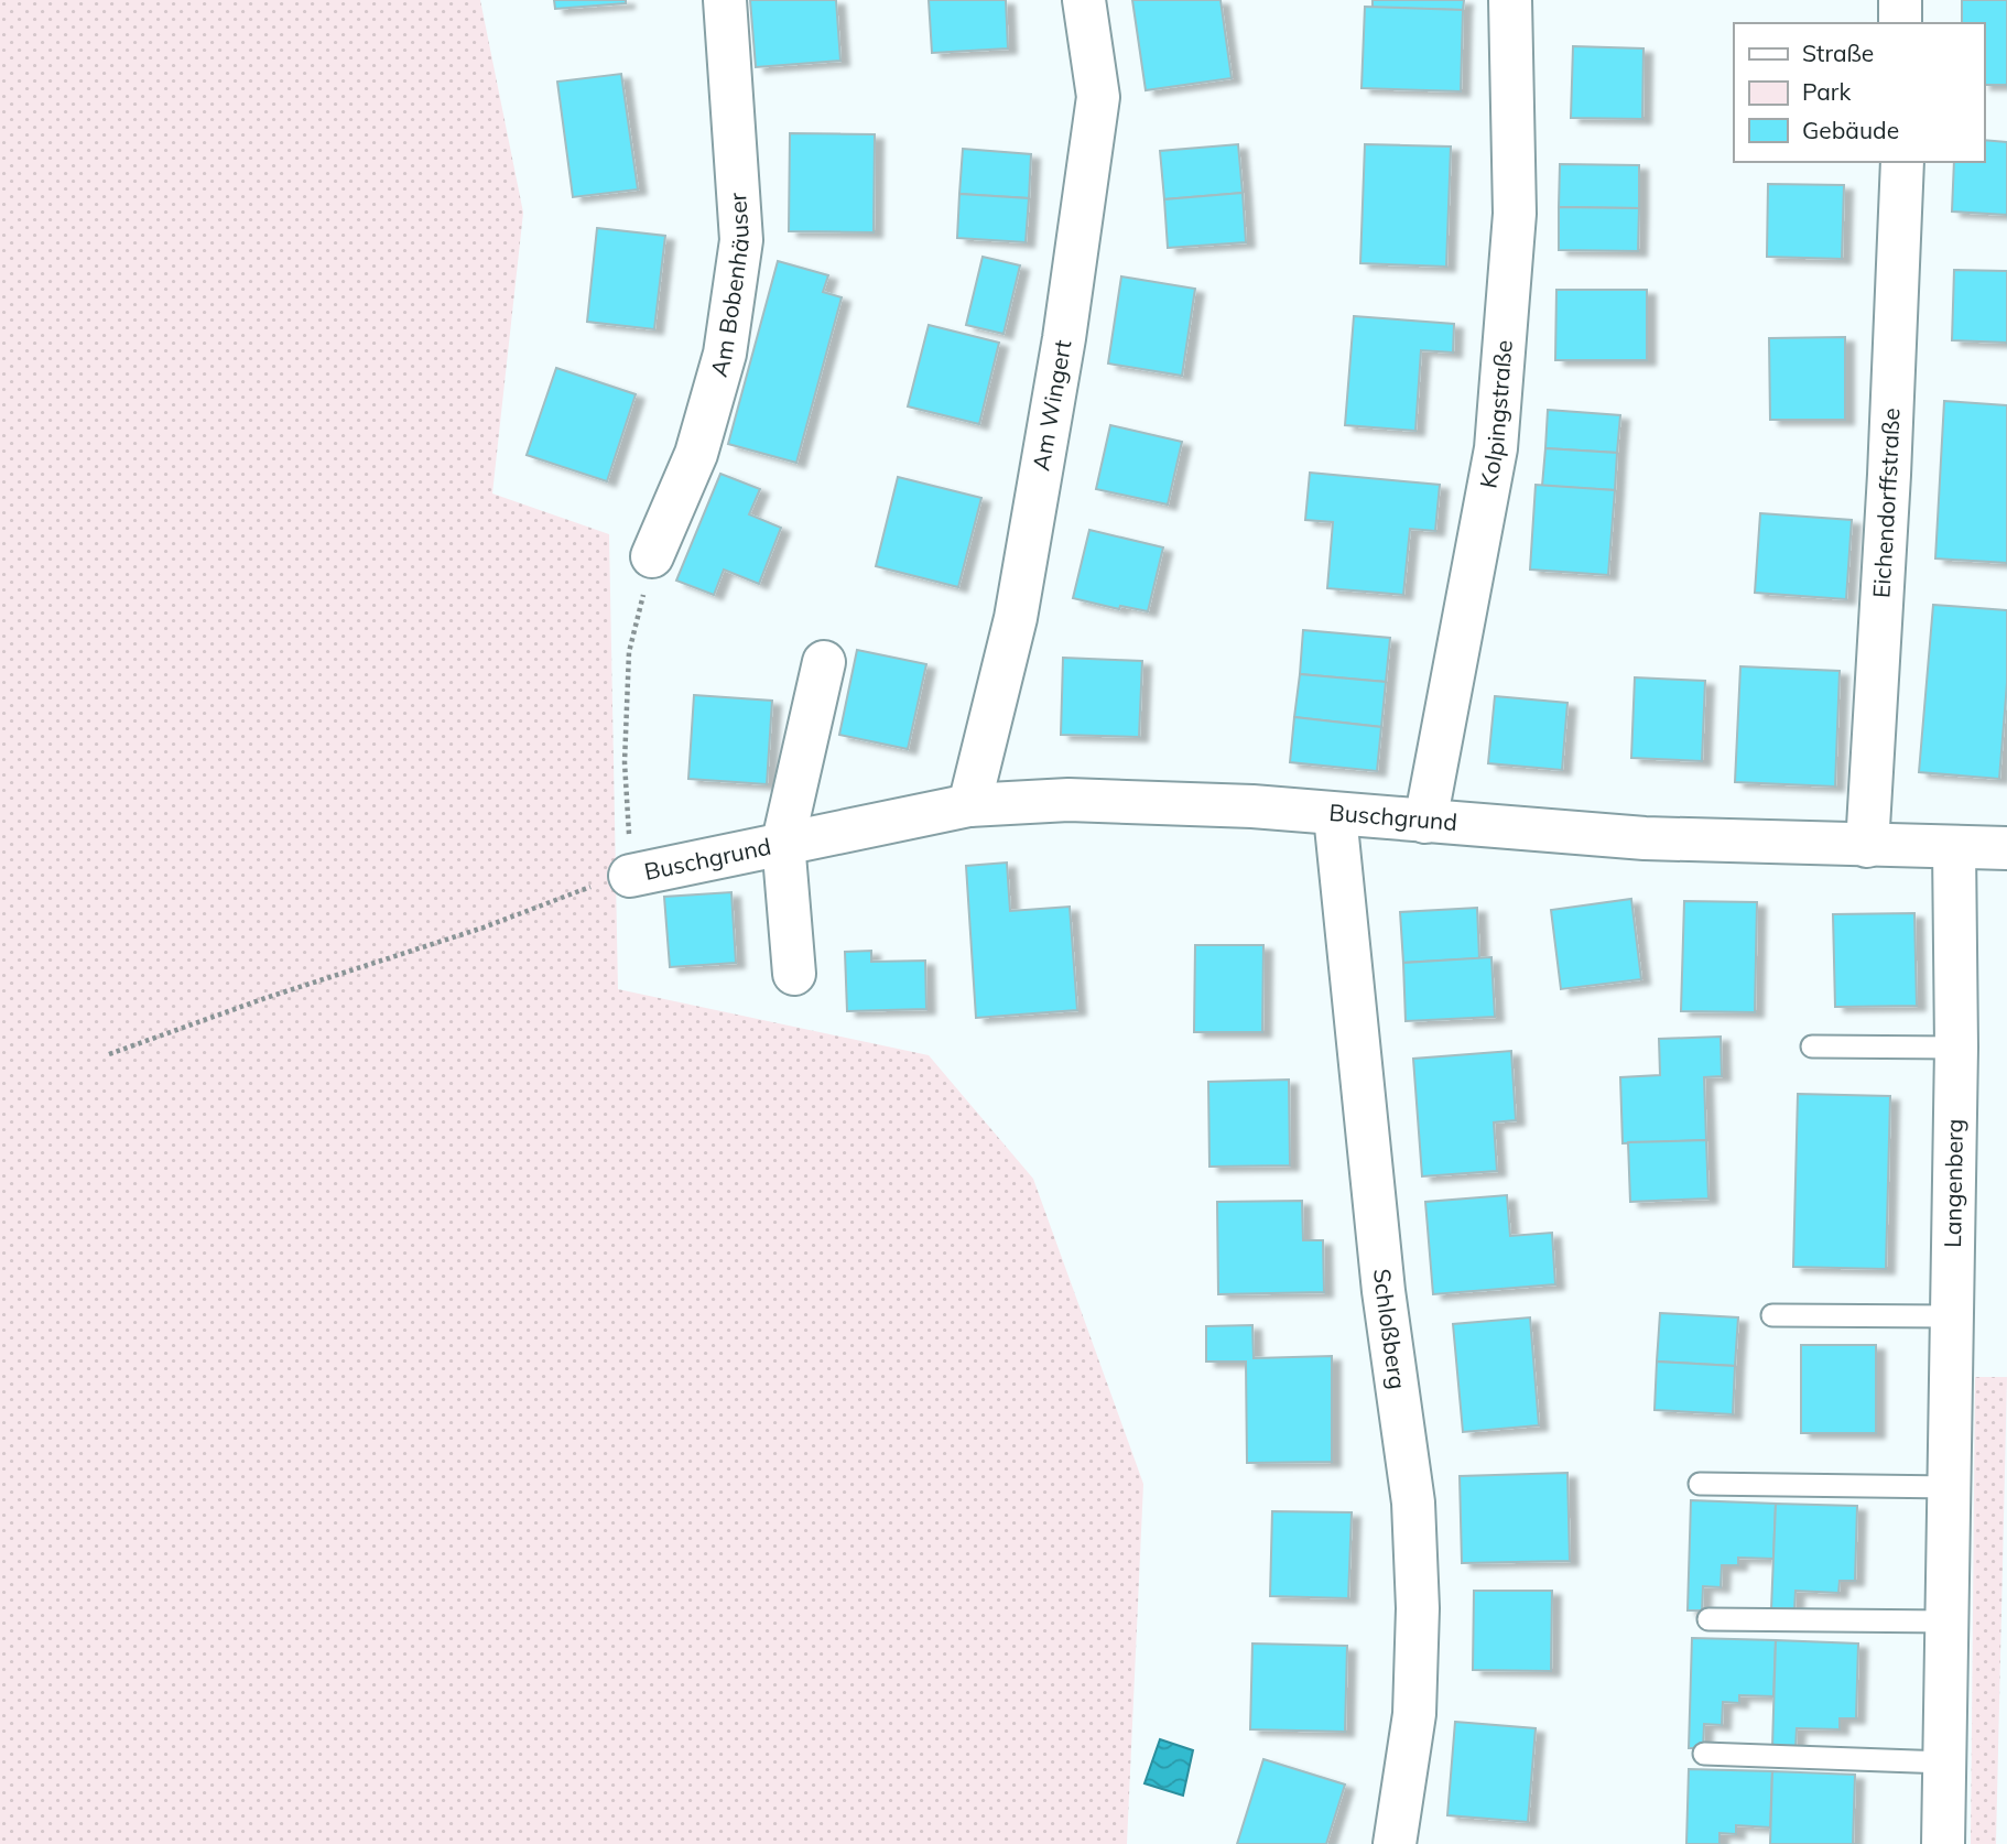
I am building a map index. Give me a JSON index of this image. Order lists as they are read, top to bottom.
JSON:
{
  "streets": {
    "street": [
      "Am Bobenhäuser",
      "Am Wingert",
      "Kolpingstraße",
      "Eichendorffstraße",
      "Buschgrund",
      "Langenberg",
      "Schloßberg"
    ]
  },
  "crossings": [
    ["Am Wingert", "Buschgrund"],
    ["Kolpingstraße", "Buschgrund"],
    ["Eichendorffstraße", "Buschgrund"],
    ["Buschgrund", "Langenberg"],
    ["Buschgrund", "Schloßberg"]
  ],
  "legend": ["Straße", "Park", "Gebäude"]
}
